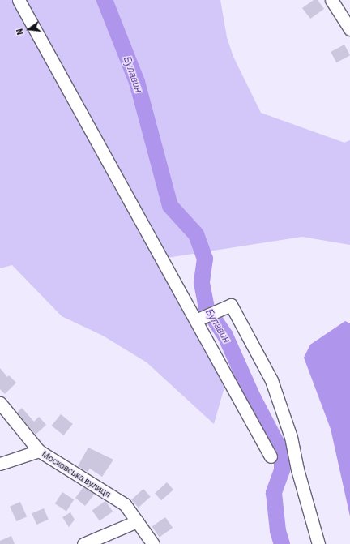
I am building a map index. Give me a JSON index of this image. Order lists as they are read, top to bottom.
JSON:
{
  "streets": {
    "street": ["Московська вулиця"]
  },
  "water": ["Булавин"],
  "north": "left"
}
